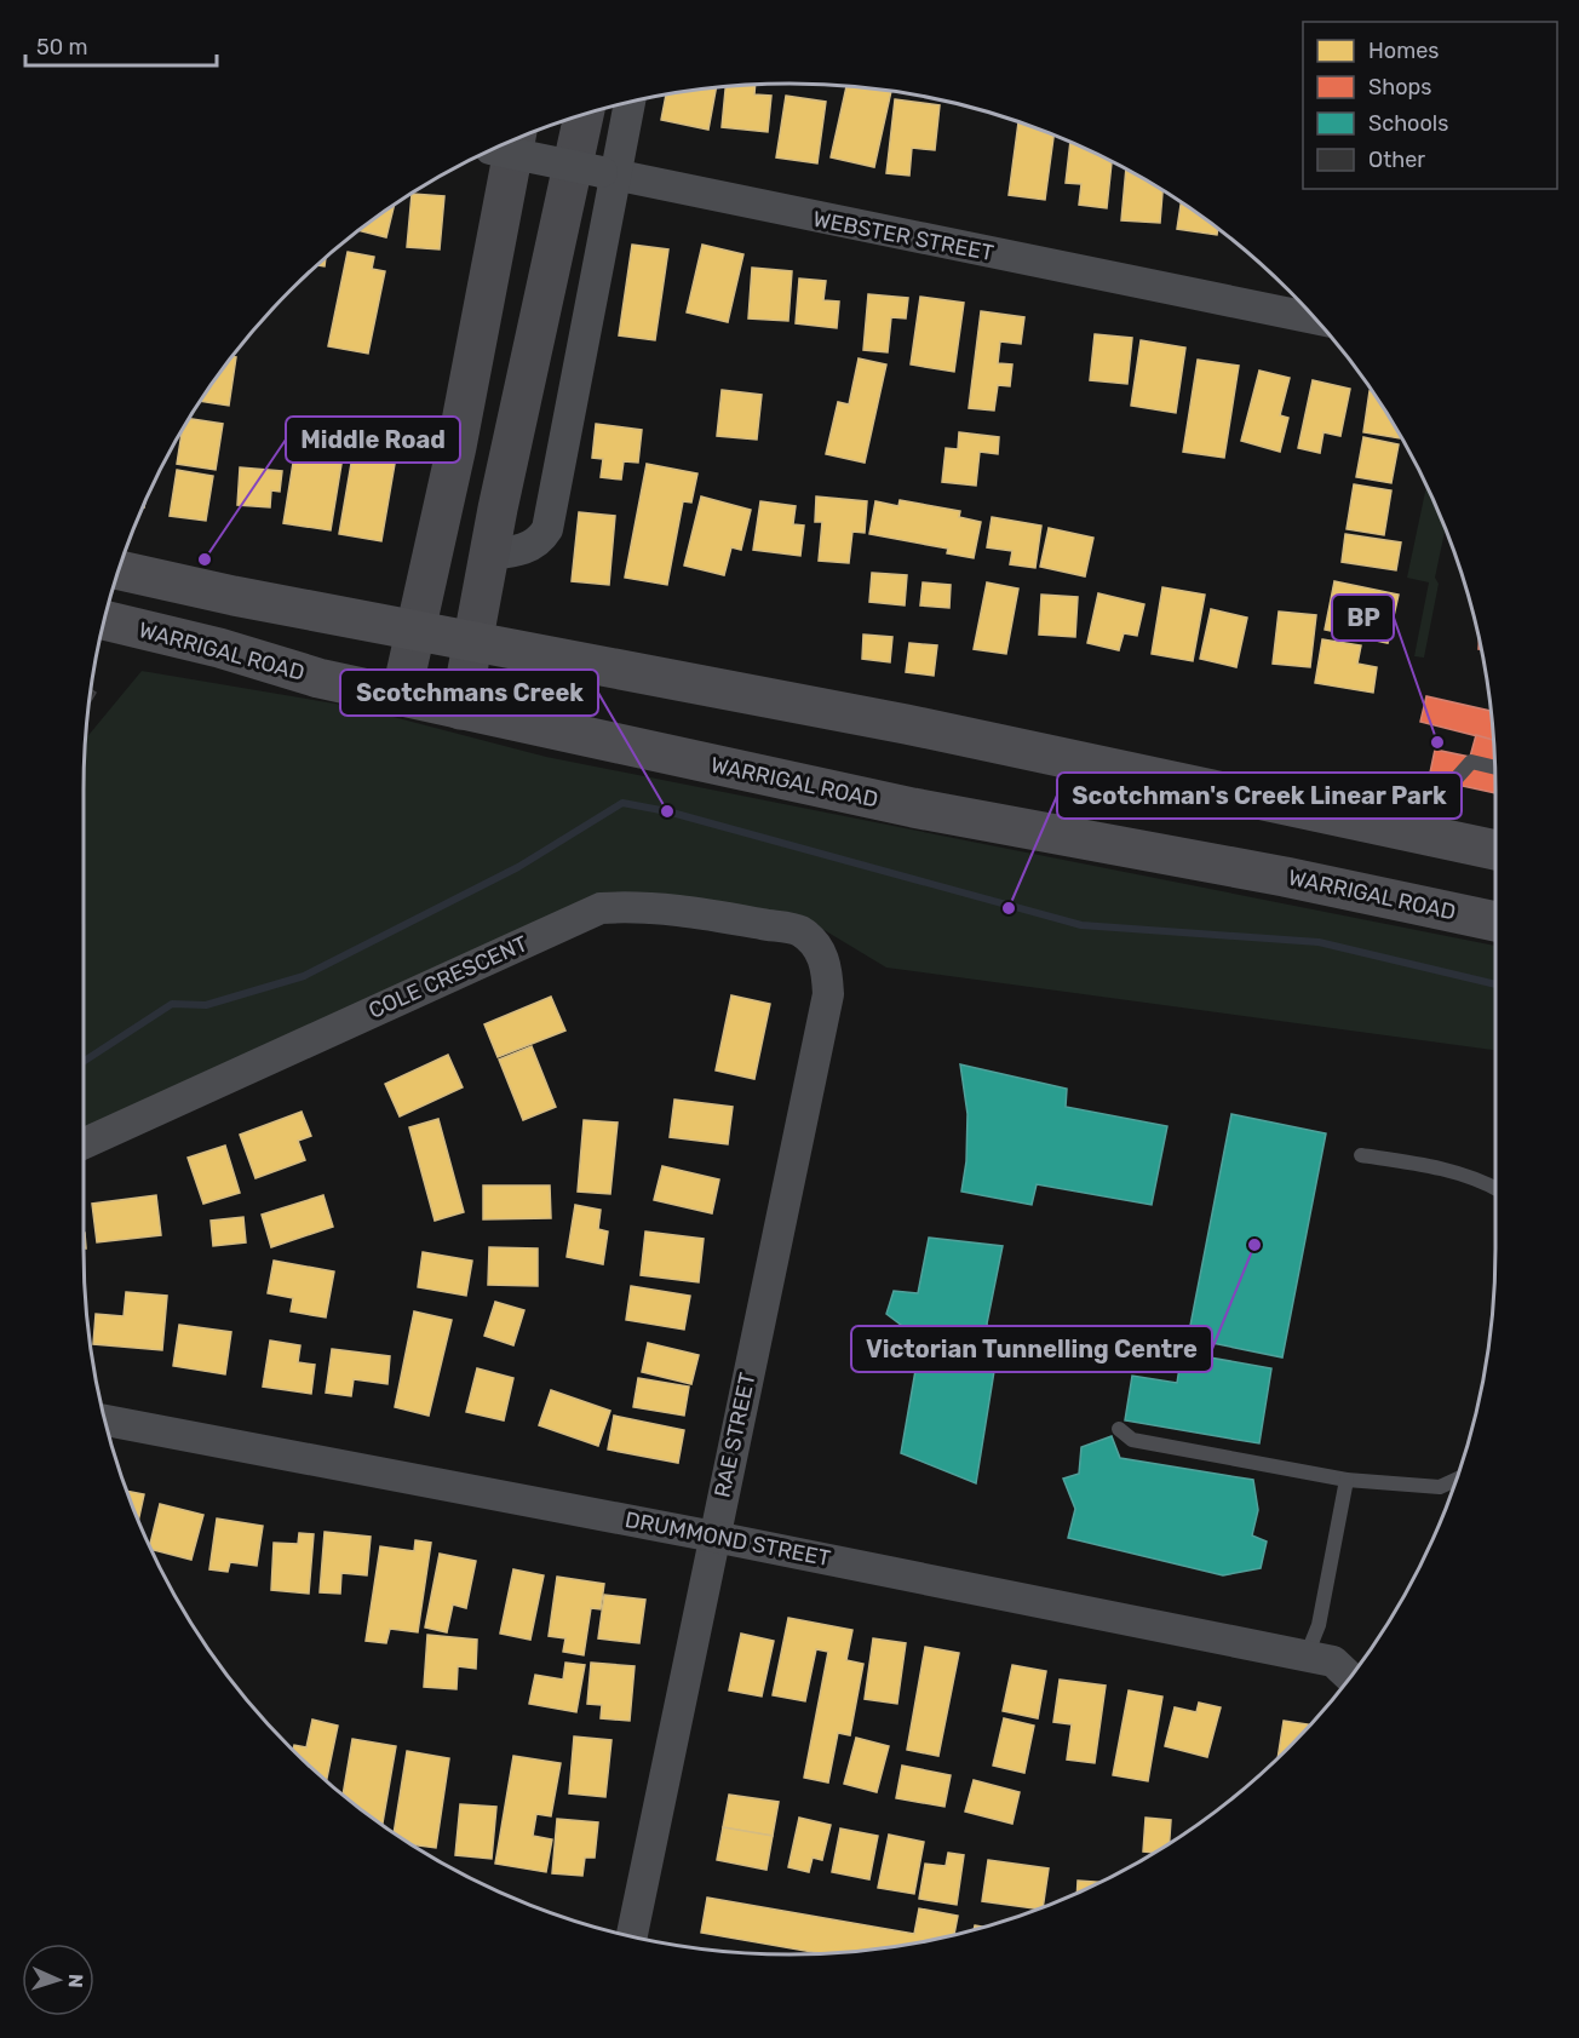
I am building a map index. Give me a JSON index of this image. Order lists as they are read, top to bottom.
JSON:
{
  "streets": {
    "highway": ["WARRIGAL ROAD"],
    "street": [
      "WEBSTER STREET",
      "COLE CRESCENT",
      "RAE STREET",
      "DRUMMOND STREET"
    ]
  },
  "crossings": [
    ["COLE CRESCENT", "RAE STREET"],
    ["RAE STREET", "DRUMMOND STREET"]
  ],
  "places": [
    "Middle Road",
    "BP",
    "Scotchmans Creek",
    "Scotchman's Creek Linear Park",
    "Victorian Tunnelling Centre"
  ],
  "legend": [
    "Homes",
    "Shops",
    "Schools",
    "Other"
  ],
  "scale_bar": "50 m",
  "north": "right"
}
